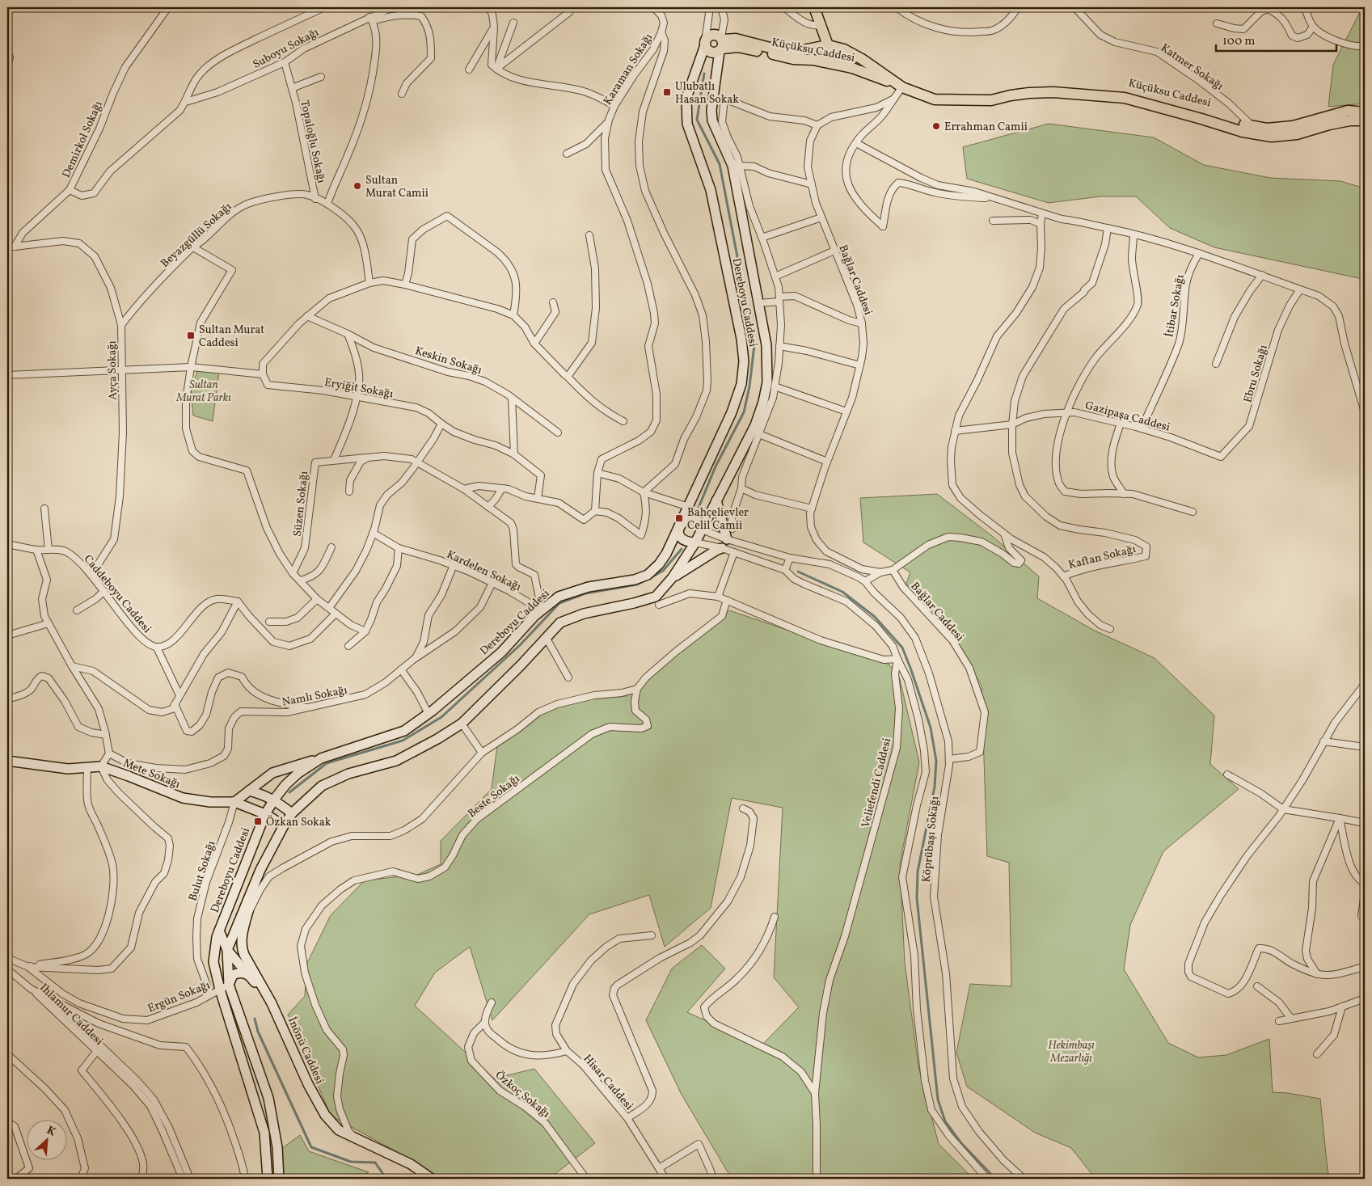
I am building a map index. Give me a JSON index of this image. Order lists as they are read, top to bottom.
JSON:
{
  "streets": {
    "main road": [
      "Küçüksu Caddesi",
      "Dereboyu Caddesi",
      "Mete Sokağı",
      "İnönü Caddesi"
    ],
    "street": [
      "Suboyu Sokağı",
      "Katmer Sokağı",
      "Karaman Sokağı",
      "Demirkol Sokağı",
      "Topaloğlu Sokağı",
      "Beyazgüllü Sokağı",
      "Bağlar Caddesi",
      "İtibar Sokağı",
      "Keskin Sokağı",
      "Ayça Sokağı",
      "Ebru Sokağı",
      "Eryiğit Sokağı",
      "Gazipaşa Caddesi",
      "Süzen Sokağı",
      "Kaftan Sokağı",
      "Kardelen Sokağı",
      "Caddeboyu Caddesi",
      "Namlı Sokağı",
      "Veliefendi Caddesi",
      "Beste Sokağı",
      "Köprübaşı Sokağı",
      "Bulut Sokağı",
      "Ergün Sokağı",
      "Ihlamur Caddesi",
      "Hisar Caddesi",
      "Özkoç Sokağı"
    ]
  },
  "crossings": [
    ["Suboyu Sokağı", "Topaloğlu Sokağı"],
    ["Küçüksu Caddesi", "Katmer Sokağı"],
    ["Küçüksu Caddesi", "Dereboyu Caddesi"],
    ["Demirkol Sokağı", "Ayça Sokağı"],
    ["Topaloğlu Sokağı", "Beyazgüllü Sokağı"],
    ["Beyazgüllü Sokağı", "Ayça Sokağı"],
    ["Bağlar Caddesi", "Köprübaşı Sokağı"],
    ["Dereboyu Caddesi", "Süzen Sokağı"],
    ["Dereboyu Caddesi", "Kardelen Sokağı"],
    ["Dereboyu Caddesi", "Mete Sokağı"],
    ["Dereboyu Caddesi", "Köprübaşı Sokağı"],
    ["Dereboyu Caddesi", "Ergün Sokağı"],
    ["İtibar Sokağı", "Gazipaşa Caddesi"],
    ["Ayça Sokağı", "Caddeboyu Caddesi"],
    ["Ebru Sokağı", "Gazipaşa Caddesi"],
    ["Gazipaşa Caddesi", "Kaftan Sokağı"],
    ["Süzen Sokağı", "Kardelen Sokağı"],
    ["Kardelen Sokağı", "Namlı Sokağı"],
    ["Mete Sokağı", "Bulut Sokağı"],
    ["Veliefendi Caddesi", "Köprübaşı Sokağı"],
    ["Beste Sokağı", "İnönü Caddesi"],
    ["Bulut Sokağı", "Ergün Sokağı"]
  ],
  "parks": ["Sultan Murat Parkı", "Hekimbaşı Mezarlığı"],
  "places": {
    "transit": [
      "Ulubatlı Hasan Sokak",
      "Sultan Murat Caddesi",
      "Bahçelievler Celil Camii",
      "Özkan Sokak"
    ],
    "other": ["Errahman Camii", "Sultan Murat Camii"]
  },
  "scale_bar": "100 m",
  "north": "top right"
}
